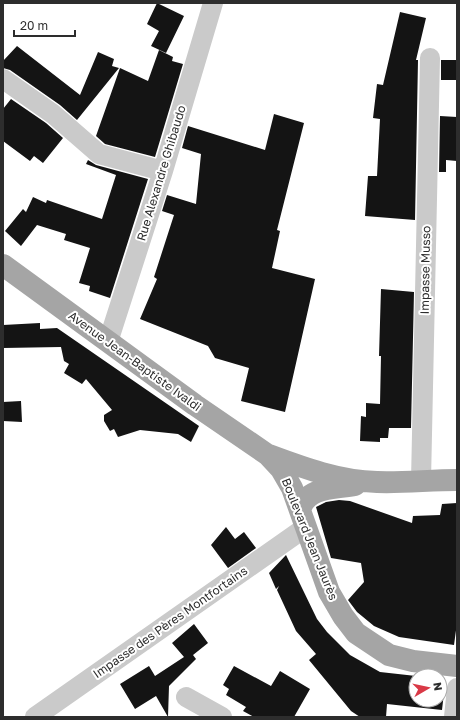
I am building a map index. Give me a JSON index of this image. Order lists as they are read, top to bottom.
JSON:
{
  "streets": {
    "main road": ["Avenue Jean-Baptiste Ivaldi", "Boulevard Jean Jaurès"],
    "street": ["Rue Alexandre Ghibaudo", "Impasse Musso", "Impasse des Pères Montfortains"]
  },
  "crossings": [
    ["Rue Alexandre Ghibaudo", "Avenue Jean-Baptiste Ivaldi"],
    ["Avenue Jean-Baptiste Ivaldi", "Boulevard Jean Jaurès"],
    ["Boulevard Jean Jaurès", "Impasse des Pères Montfortains"]
  ],
  "scale_bar": "20 m",
  "north": "right"
}
